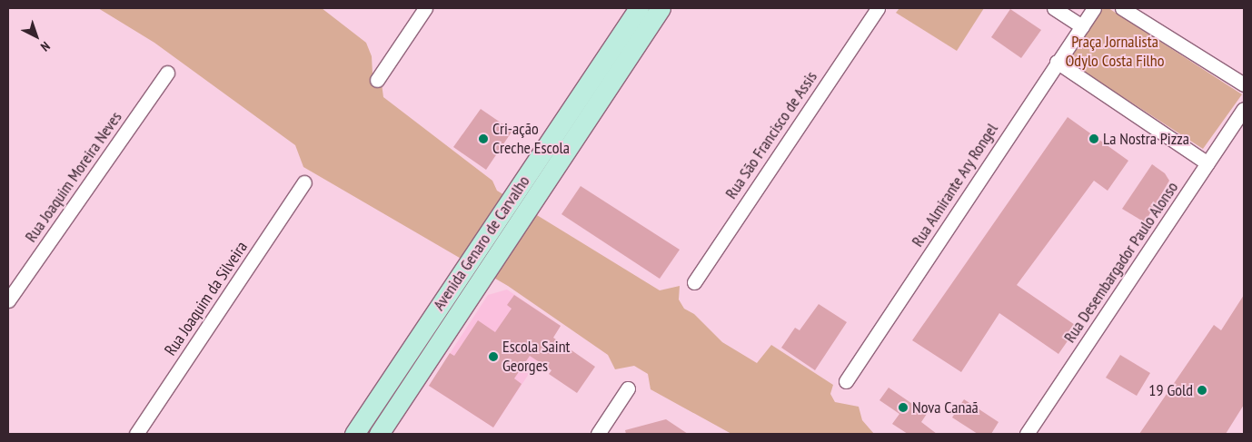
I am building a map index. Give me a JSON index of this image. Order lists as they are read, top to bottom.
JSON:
{
  "streets": {
    "street": [
      "Rua São Francisco de Assis",
      "Rua Joaquim Moreira Neves",
      "Rua Almirante Ary Rongel",
      "Avenida Genaro de Carvalho",
      "Rua Desembargador Paulo Alonso",
      "Rua Joaquim da Silveira"
    ]
  },
  "parks": ["Praça Jornalista Odylo Costa Filho"],
  "places": [
    "Cri-ação Creche Escola",
    "La Nostra Pizza",
    "Escola Saint Georges",
    "19 Gold",
    "Nova Canaã"
  ],
  "north": "bottom right"
}
